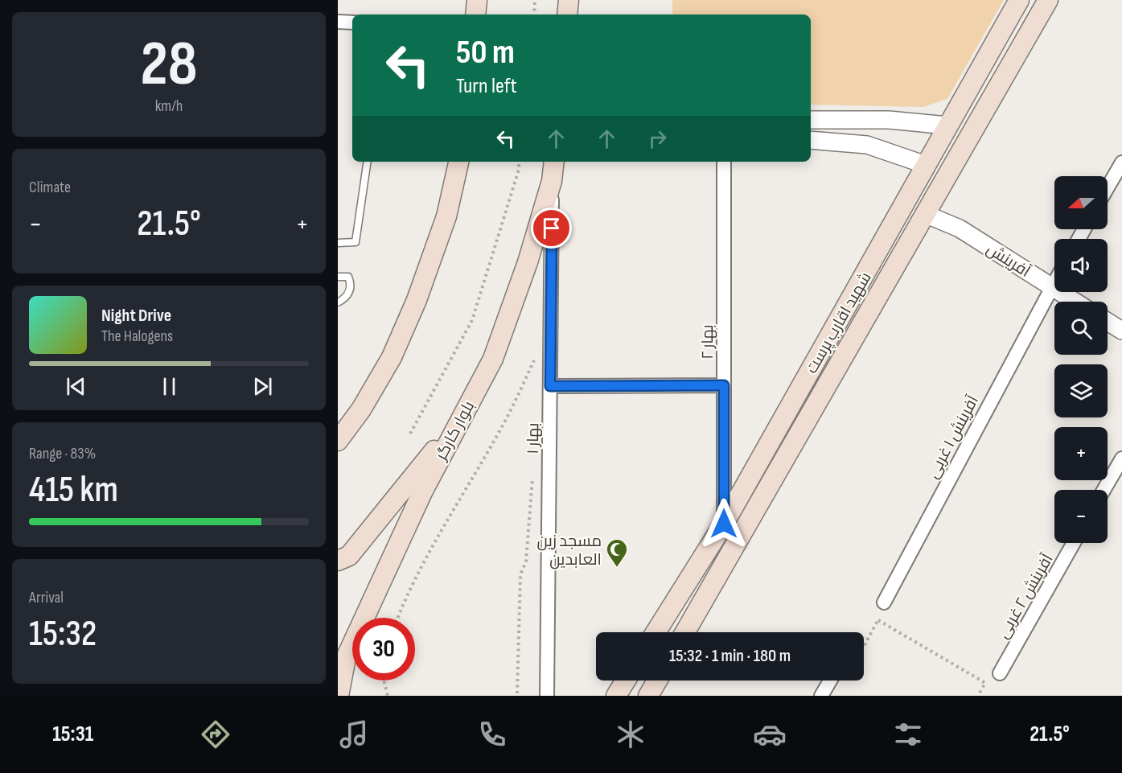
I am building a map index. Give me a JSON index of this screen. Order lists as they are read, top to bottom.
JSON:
{
  "streets": {
    "main road": ["شهید اقارب پرست", "بلوار کارگر"],
    "street": [
      "آفرینش",
      "بهار ۲",
      "آفرینش ۱ غربی",
      "بهار ۱",
      "آفرینش ۲ غربی"
    ]
  },
  "crossings": [
    ["آفرینش", "شهید اقارب پرست"],
    ["آفرینش", "آفرینش ۱ غربی"],
    ["شهید اقارب پرست", "بهار ۲"],
    ["بلوار کارگر", "بهار ۱"]
  ],
  "places": {
    "mosque": ["مسجد زین العابدین"]
  },
  "north": "left",
  "page": {
    "tile": [
      ["28", "km/h"],
      "Climate",
      ["Range · 83%", "415 km"],
      ["Arrival", "15:32"]
    ],
    "turn": ["50 m", "Turn left"],
    "map_buttons": ["+", "−"],
    "heat": ["−", "21.5°", "+"],
    "song": ["Night Drive", "The Halogens"],
    "limit": "30",
    "trip": "15:32 · 1 min · 180 m",
    "tabs": ["15:31", "21.5°"]
  }
}
